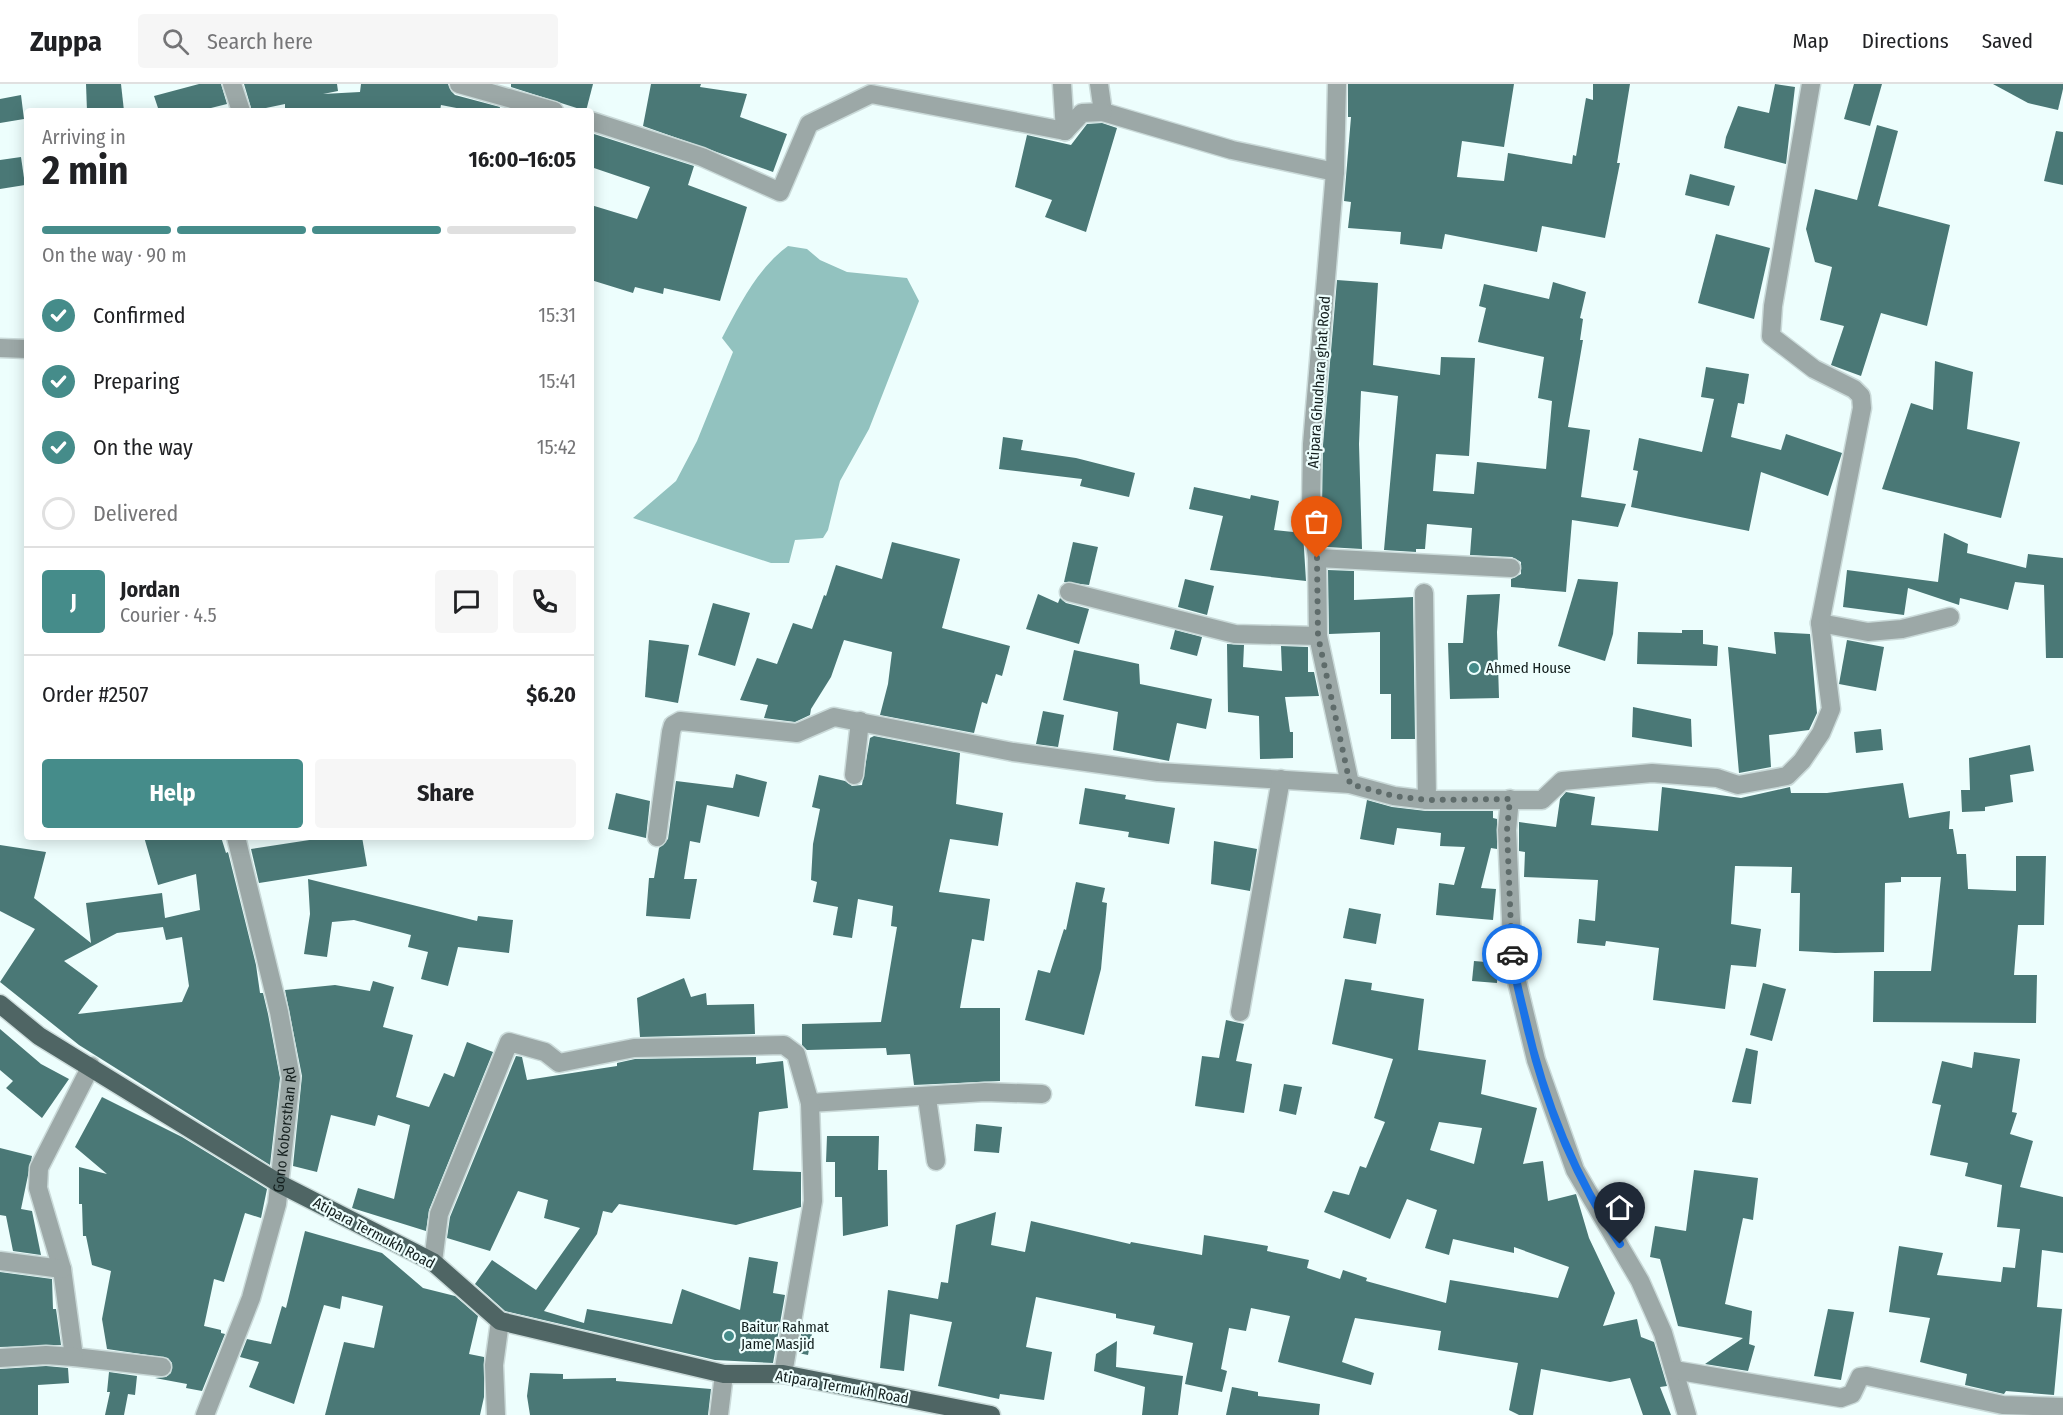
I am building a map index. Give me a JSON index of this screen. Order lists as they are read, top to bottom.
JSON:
{
  "streets": {
    "main road": ["Atipara Termukh Road"],
    "street": ["Atipara Ghudhara ghat Road", "Gono Koborsthan Rd"]
  },
  "crossings": [
    ["Gono Koborsthan Rd", "Atipara Termukh Road"]
  ],
  "places": ["Ahmed House", "Baitur Rahmat Jame Masjid"],
  "page": {
    "header": "Zuppa",
    "search": "Search here",
    "nav": ["Map", "Directions", "Saved"],
    "heading": ["2 min", "Arriving in", "16:00–16:05"],
    "panel": [
      "Jordan",
      "Courier · 4.5",
      "Order #2507",
      "$6.20"
    ],
    "bar": "On the way · 90 m",
    "list": [
      ["Confirmed", "15:31"],
      ["Preparing", "15:41"],
      ["On the way", "15:42"],
      "Delivered"
    ],
    "round": "J",
    "buttons": ["Help", "Share"]
  }
}
